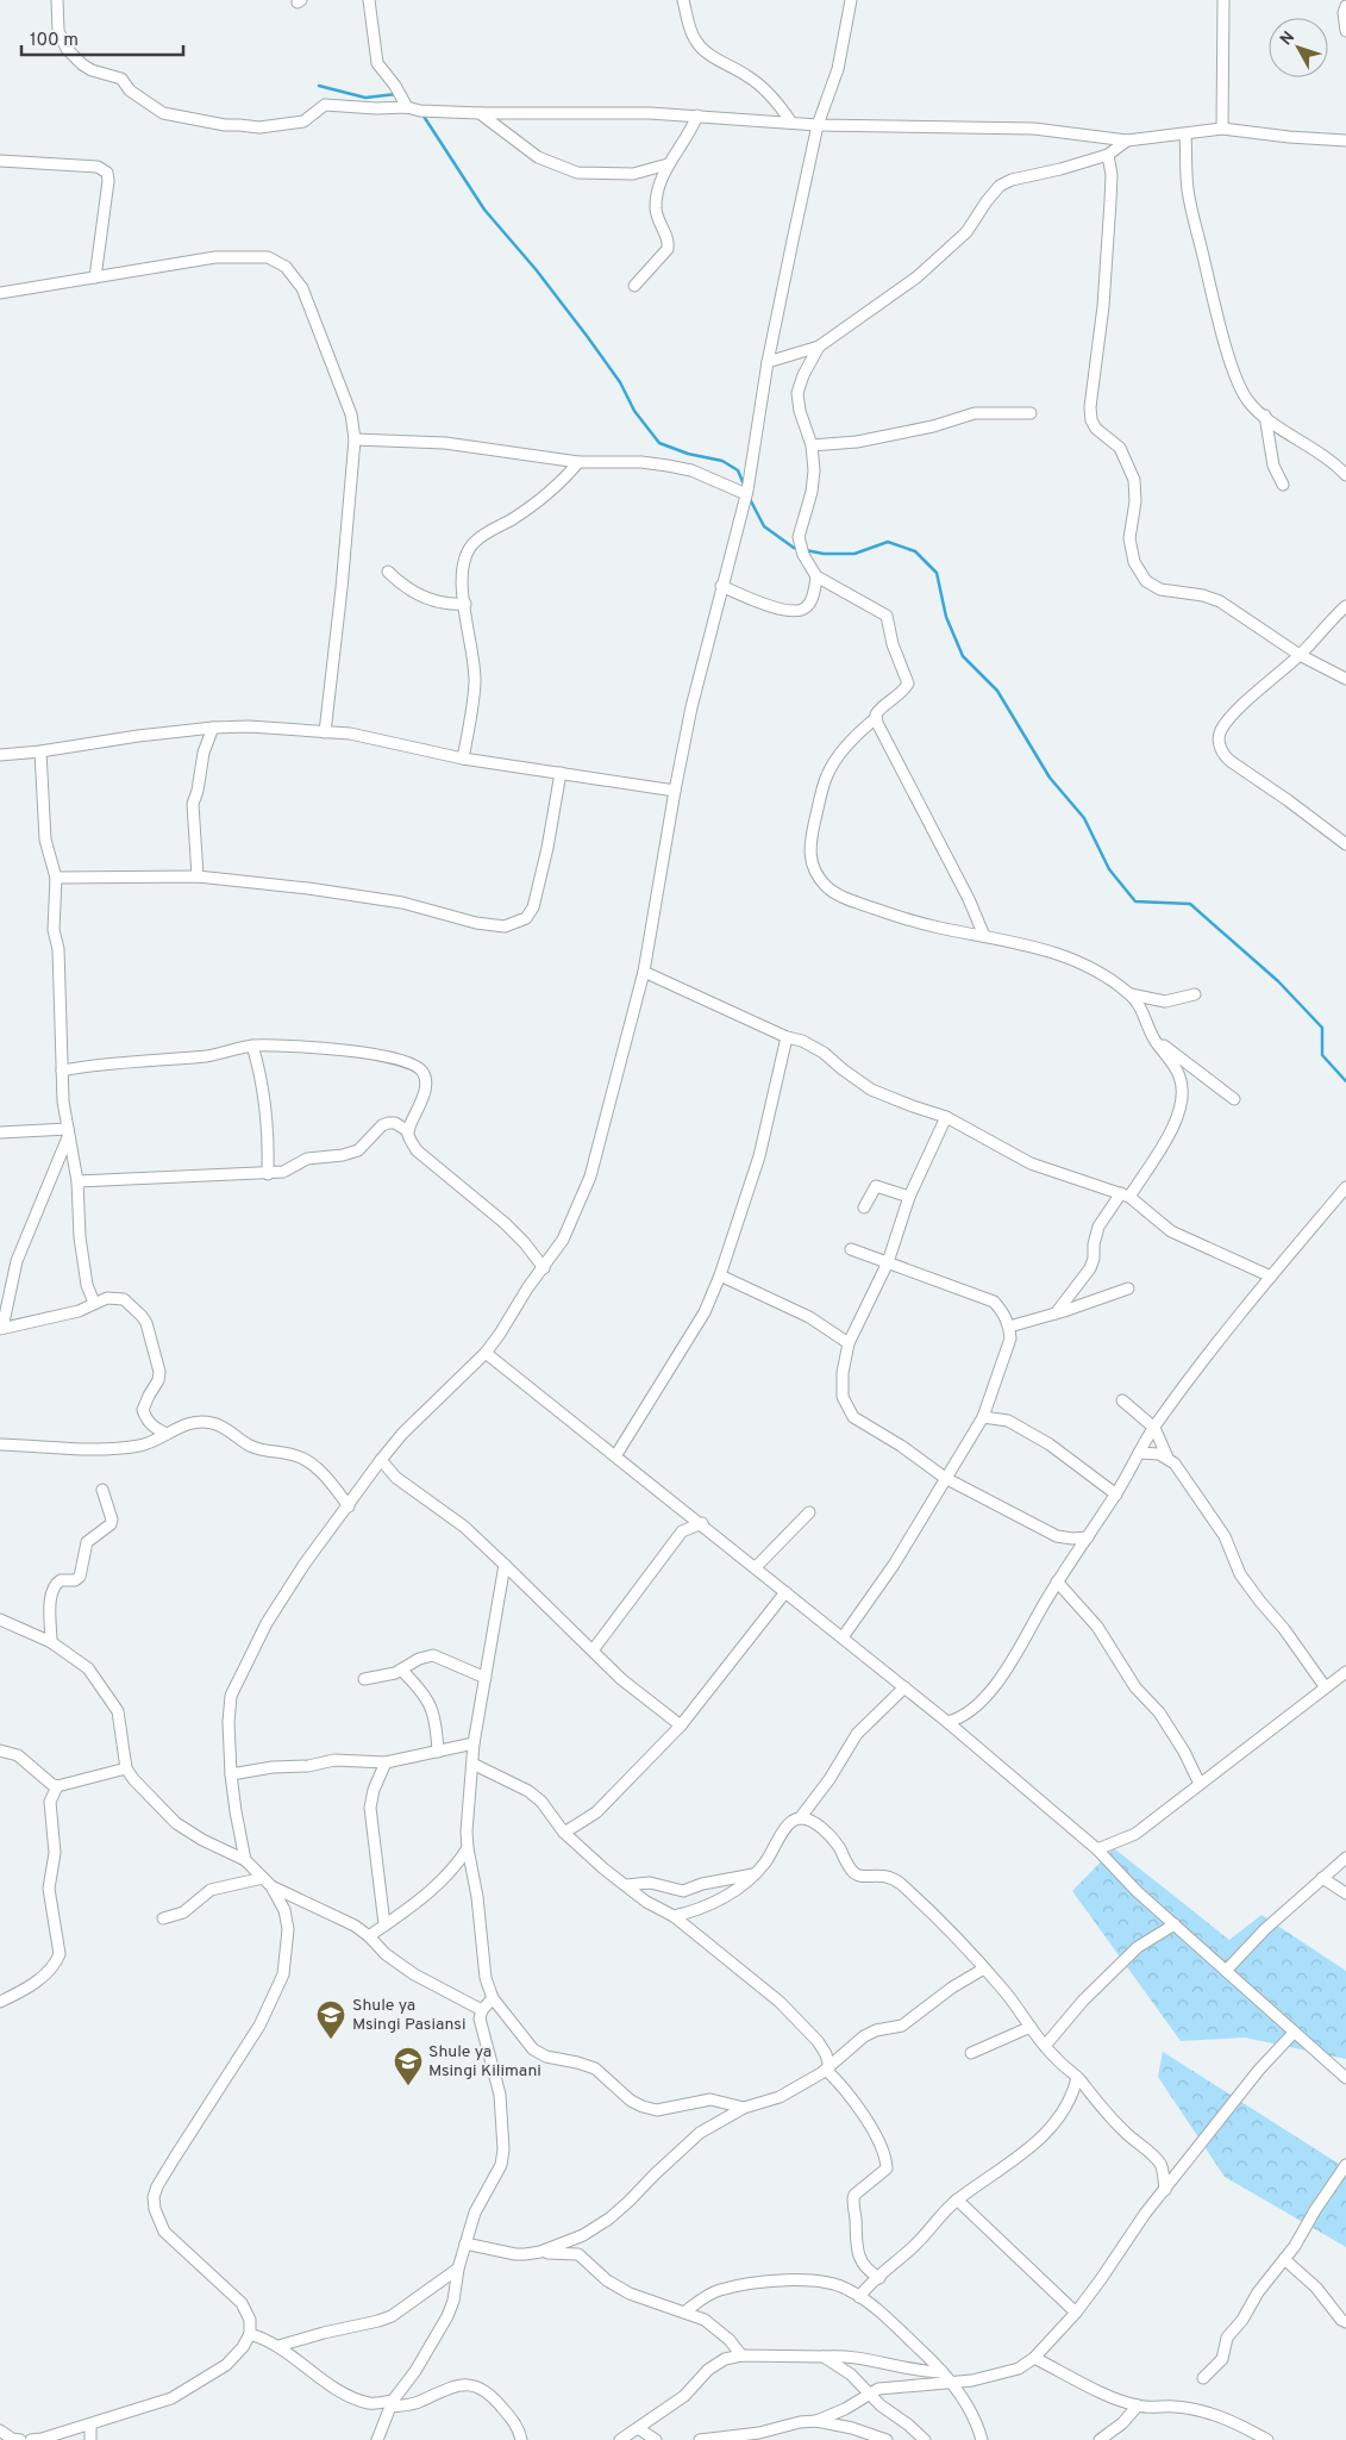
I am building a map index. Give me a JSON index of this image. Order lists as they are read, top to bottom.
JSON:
{
  "places": {
    "school or university": ["Shule ya Msingi Pasiansi", "Shule ya Msingi Kilimani"]
  },
  "scale_bar": "100 m",
  "north": "top left"
}
